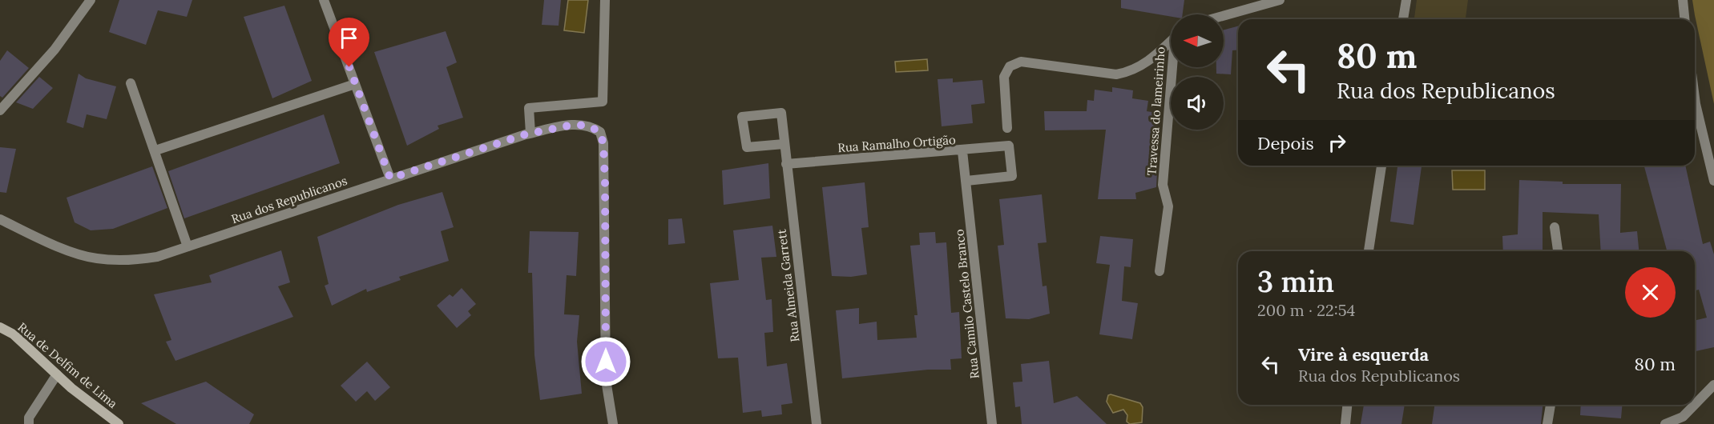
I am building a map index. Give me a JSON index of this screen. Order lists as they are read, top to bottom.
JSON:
{
  "streets": {
    "main road": ["Rua de Delfim de Lima"],
    "street": [
      "Travessa do lameirinho",
      "Rua Ramalho Ortigão",
      "Rua dos Republicanos",
      "Rua Almeida Garrett",
      "Rua Camilo Castelo Branco"
    ]
  },
  "crossings": [
    ["Rua Ramalho Ortigão", "Rua Almeida Garrett"],
    ["Rua Ramalho Ortigão", "Rua Camilo Castelo Branco"]
  ],
  "north": "left",
  "page": {
    "turn": ["80 m", "Rua dos Republicanos"],
    "then": "Depois",
    "heading": ["3 min", "200 m · 22:54"],
    "list": [
      {
        "name": "Vire à esquerda",
        "note": "Rua dos Republicanos",
        "value": "80 m"
      }
    ]
  }
}
